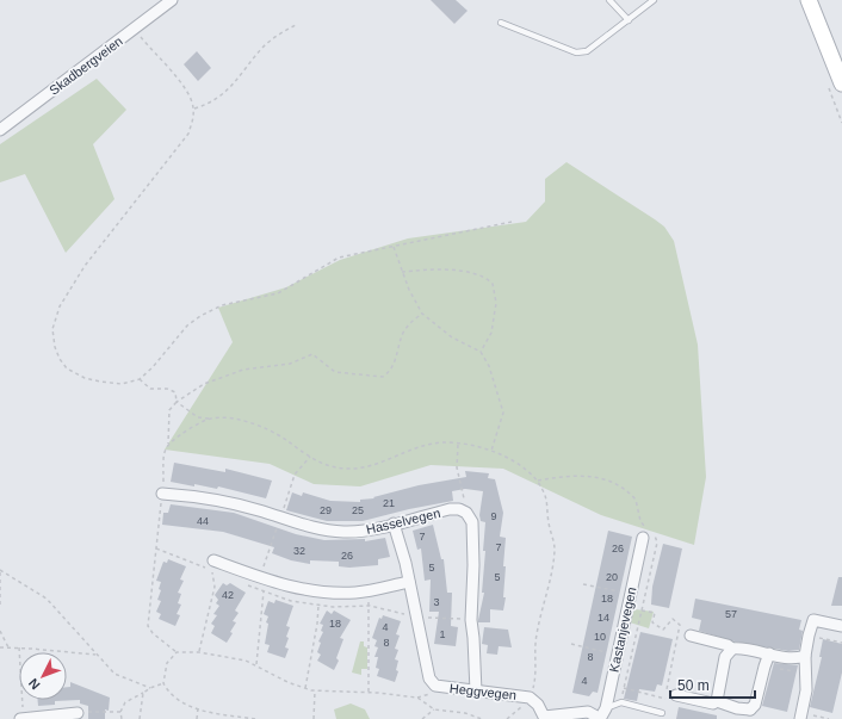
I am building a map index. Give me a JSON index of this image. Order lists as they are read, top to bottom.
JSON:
{
  "streets": {
    "street": [
      "Skadbergveien",
      "Hasselvegen",
      "Kastanjevegen",
      "Heggvegen"
    ]
  },
  "crossings": [
    ["Hasselvegen", "Heggvegen"],
    ["Kastanjevegen", "Heggvegen"]
  ],
  "house_numbers": [
    "21",
    "29",
    "25",
    "9",
    "44",
    "7",
    "7",
    "26",
    "32",
    "26",
    "5",
    "5",
    "20",
    "42",
    "18",
    "3",
    "57",
    "14",
    "18",
    "4",
    "1",
    "10",
    "8",
    "8",
    "4"
  ],
  "scale_bar": "50 m",
  "north": "bottom left"
}
